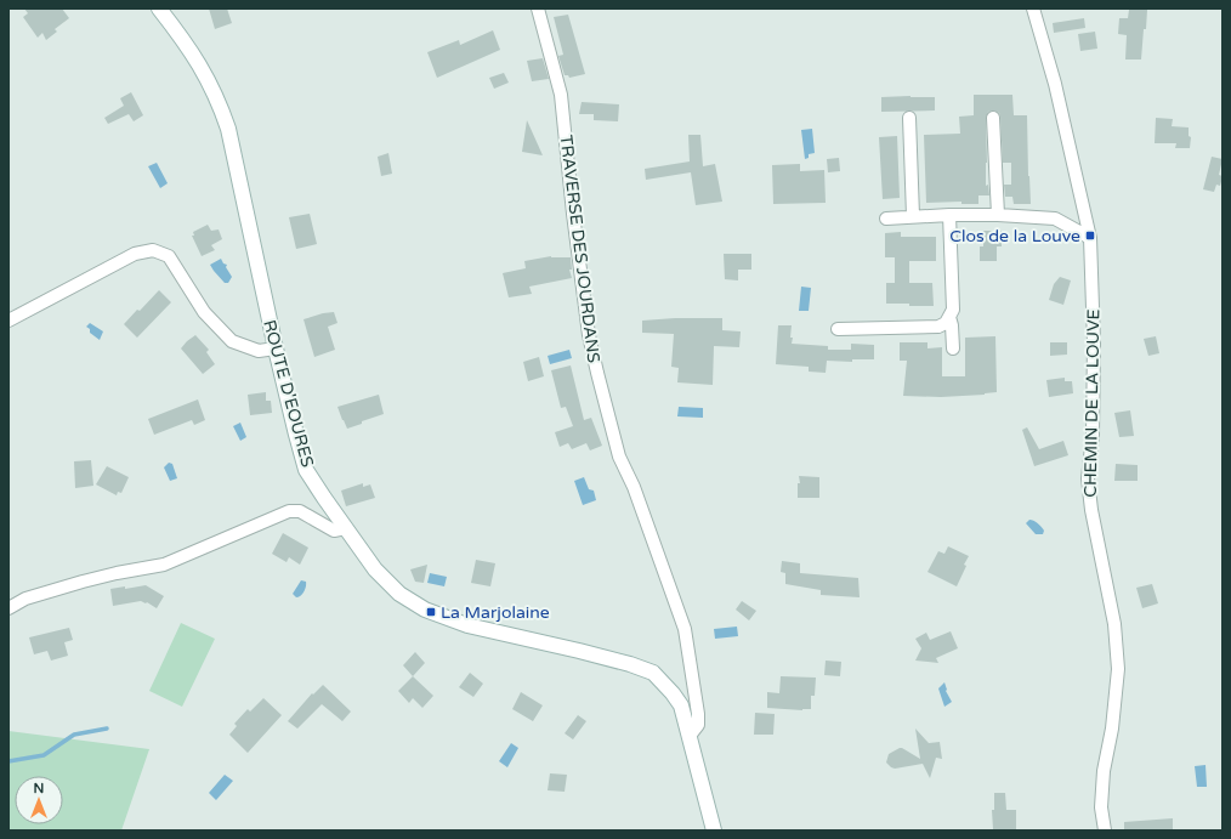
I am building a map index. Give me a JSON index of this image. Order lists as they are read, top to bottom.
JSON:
{
  "streets": {
    "street": ["TRAVERSE DES JOURDANS", "ROUTE D'EOURES", "CHEMIN DE LA LOUVE"]
  },
  "crossings": [
    ["TRAVERSE DES JOURDANS", "ROUTE D'EOURES"]
  ],
  "places": {
    "transit": ["Clos de la Louve", "La Marjolaine"]
  },
  "north": "top"
}
